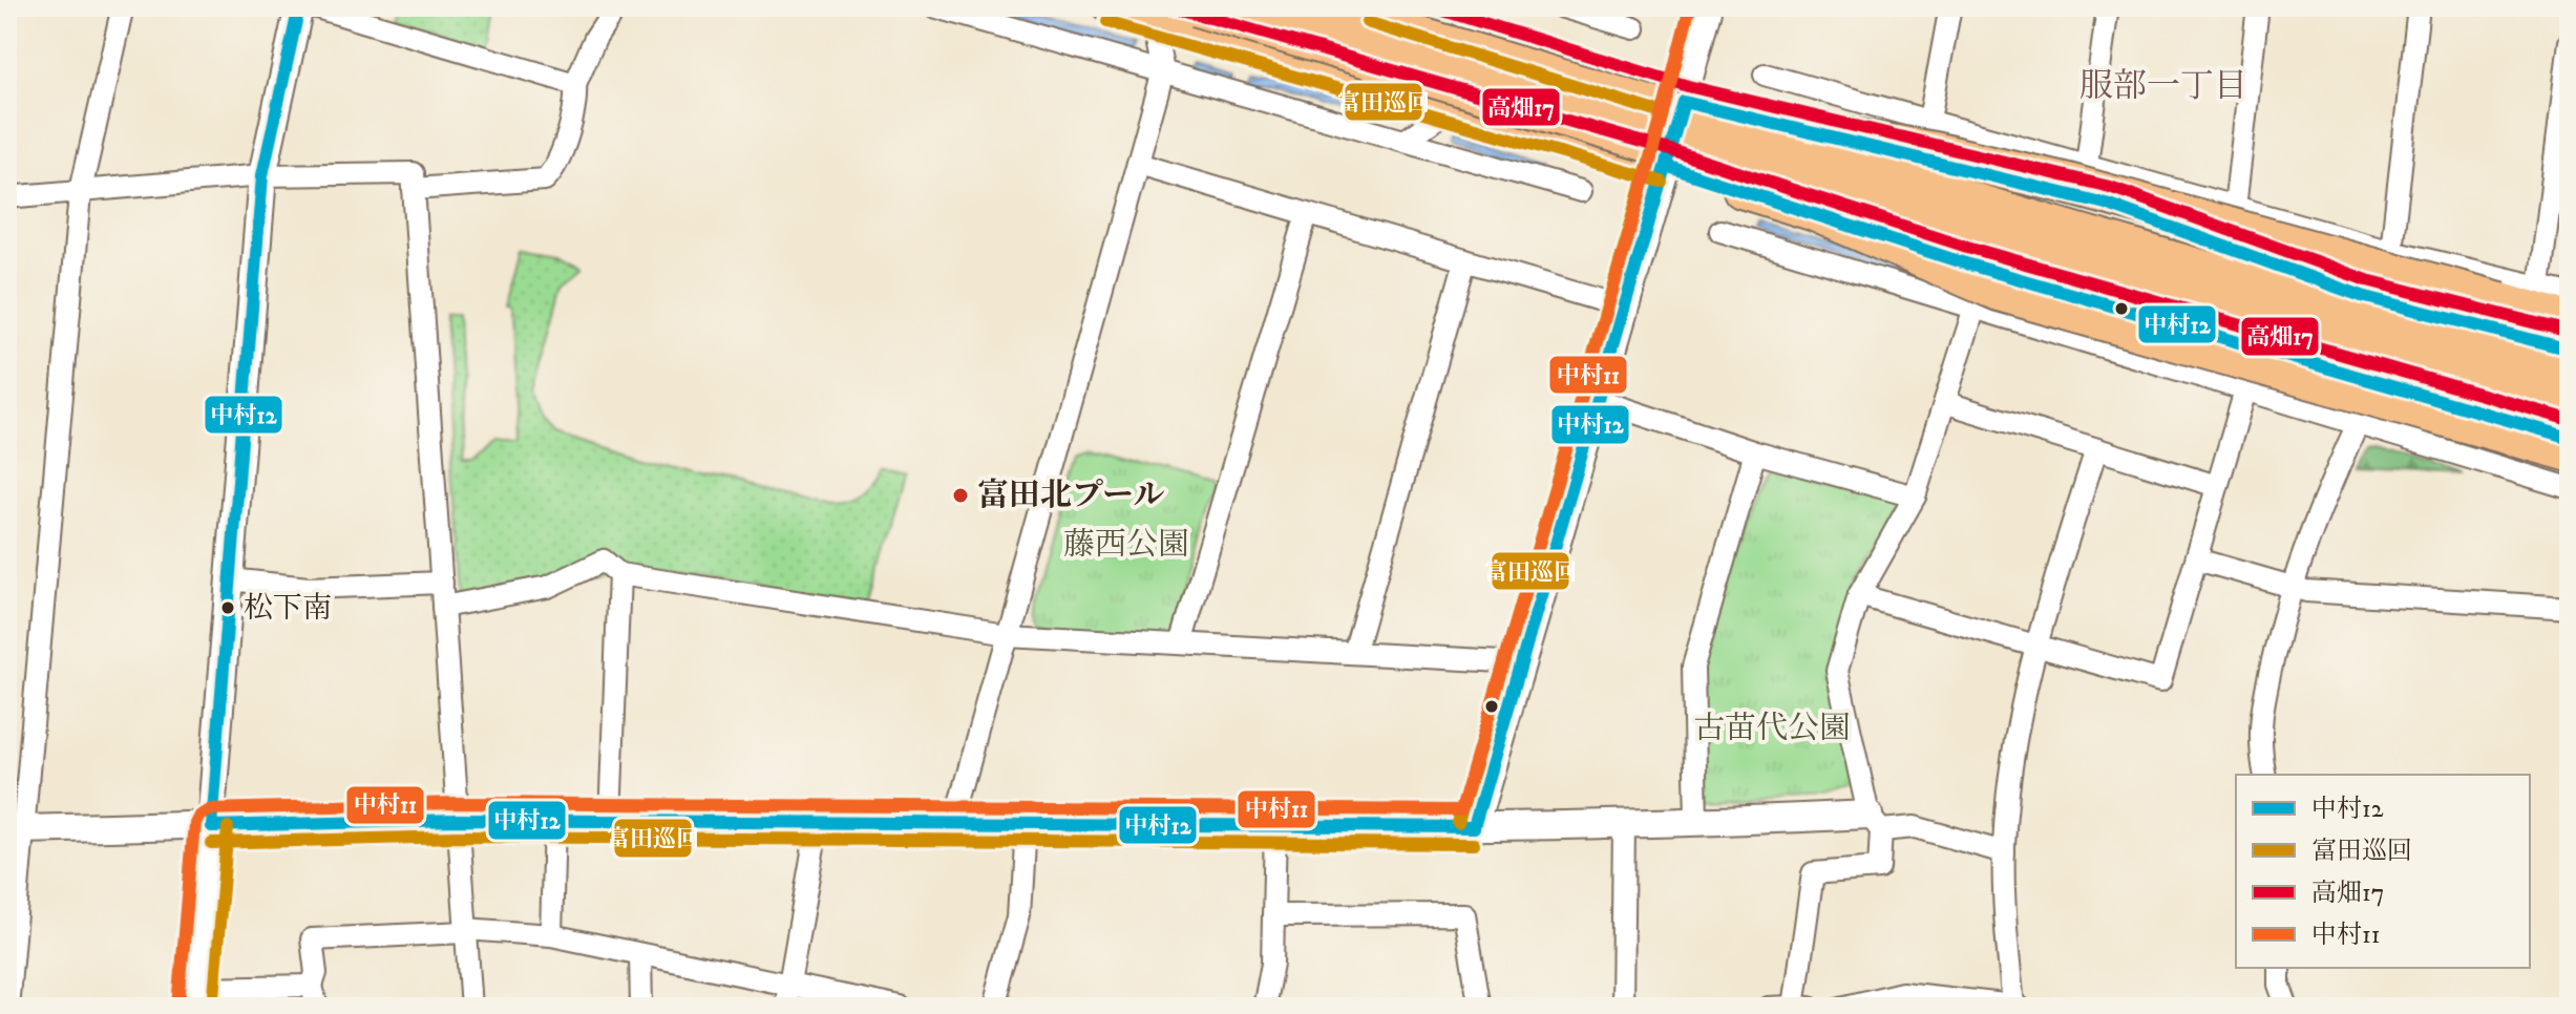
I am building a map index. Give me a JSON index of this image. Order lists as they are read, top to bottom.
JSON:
{
  "districts": ["服部一丁目"],
  "parks": ["藤西公園", "古苗代公園"],
  "places": ["富田北プール", "松下南"],
  "lines": [
    "transit line 中村12",
    "transit line 高畑17",
    "transit line 中村11",
    "transit line 富田巡回"
  ],
  "legend": [
    "中村12",
    "富田巡回",
    "高畑17",
    "中村11"
  ]
}
